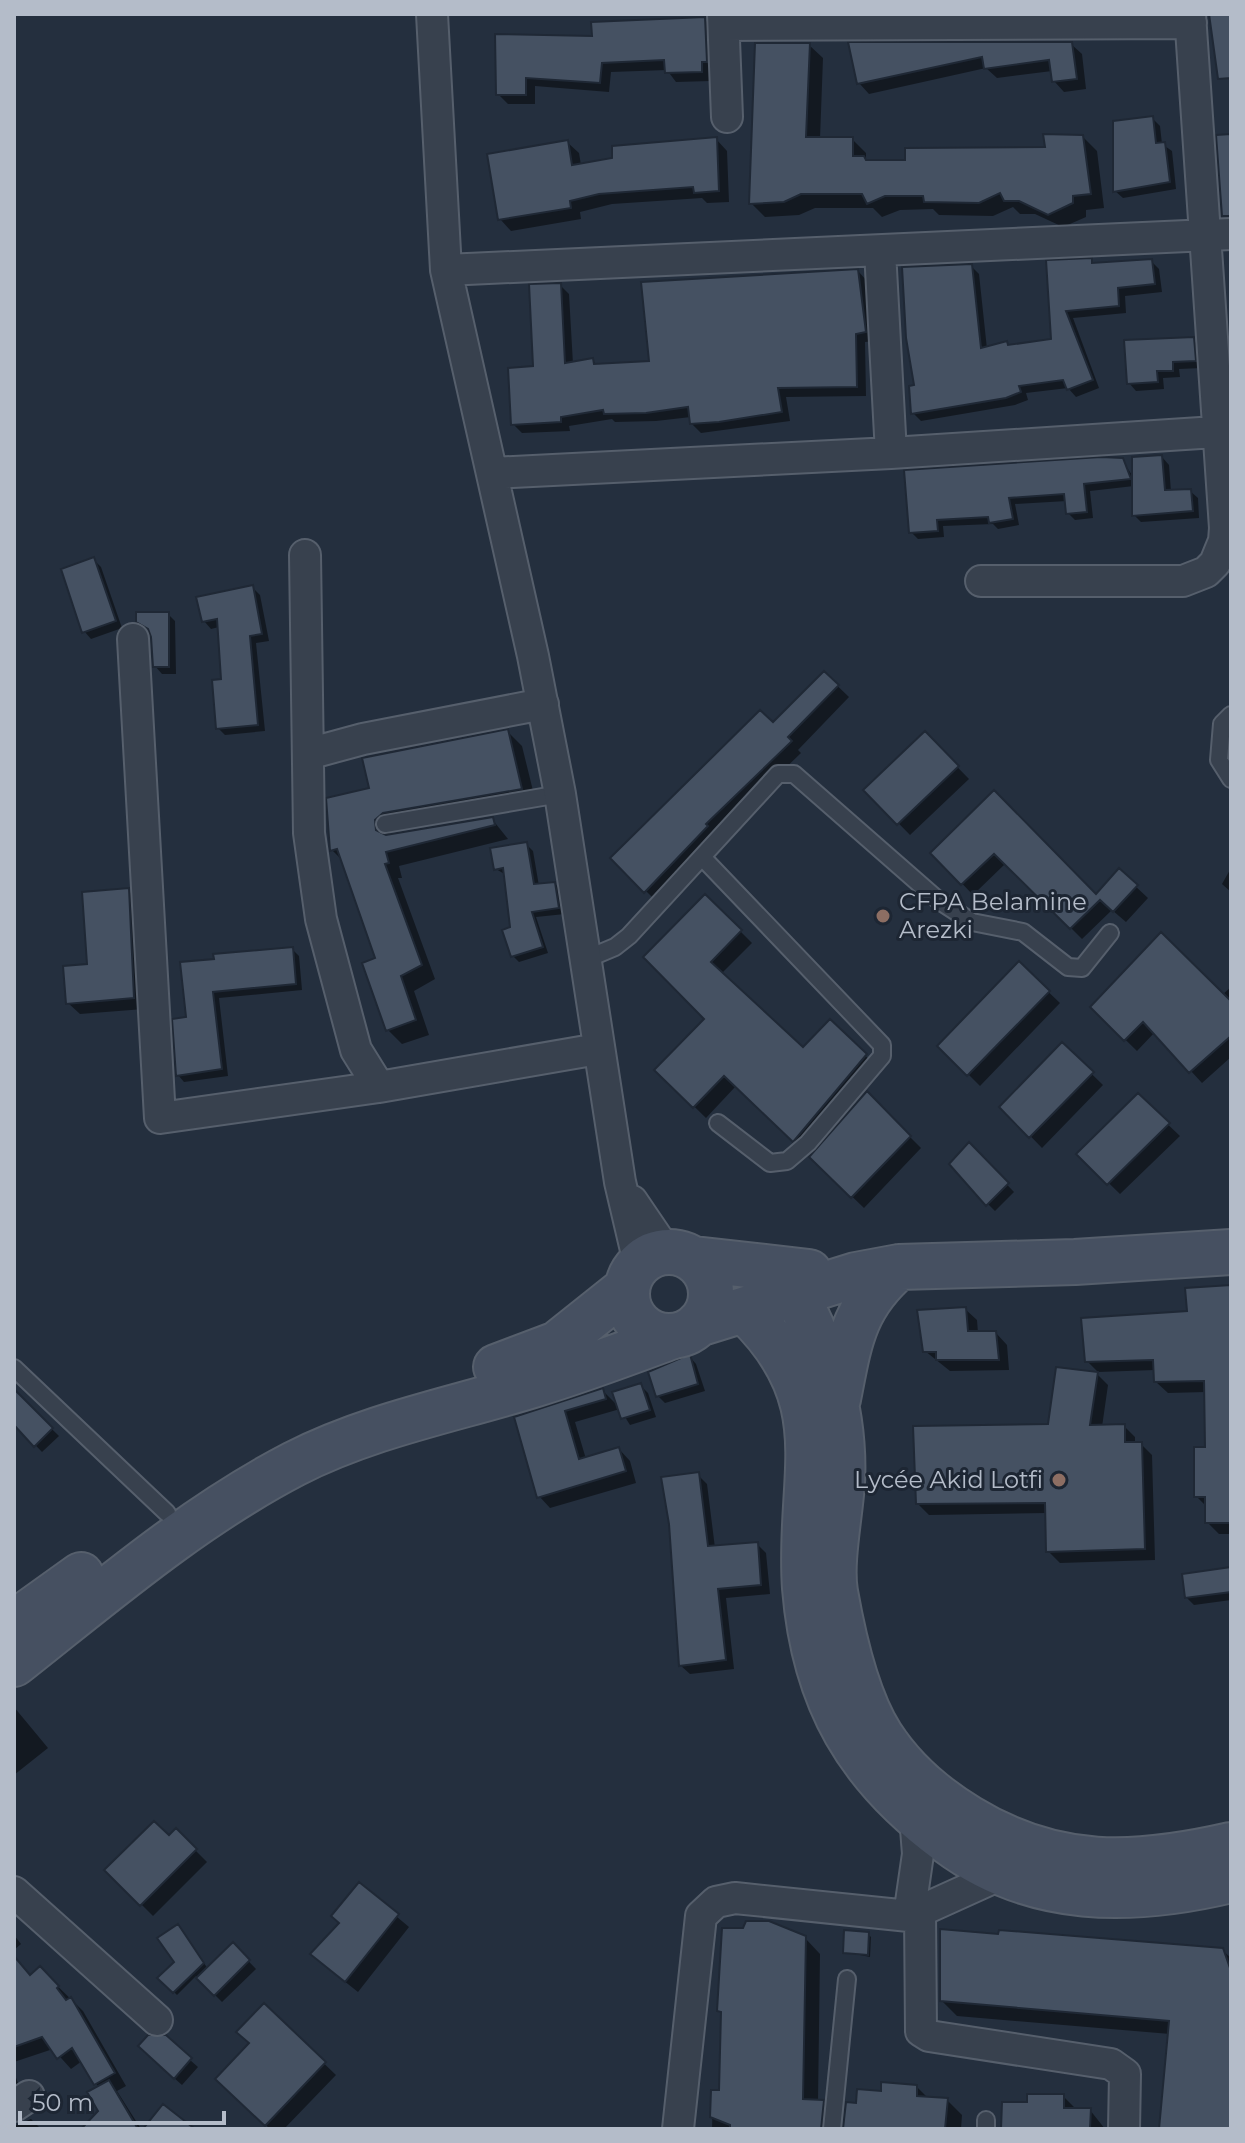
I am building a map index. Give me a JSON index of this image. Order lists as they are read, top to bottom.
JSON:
{
  "places": ["CFPA Belamine Arezki", "Lycée Akid Lotfi"],
  "scale_bar": "50 m"
}
